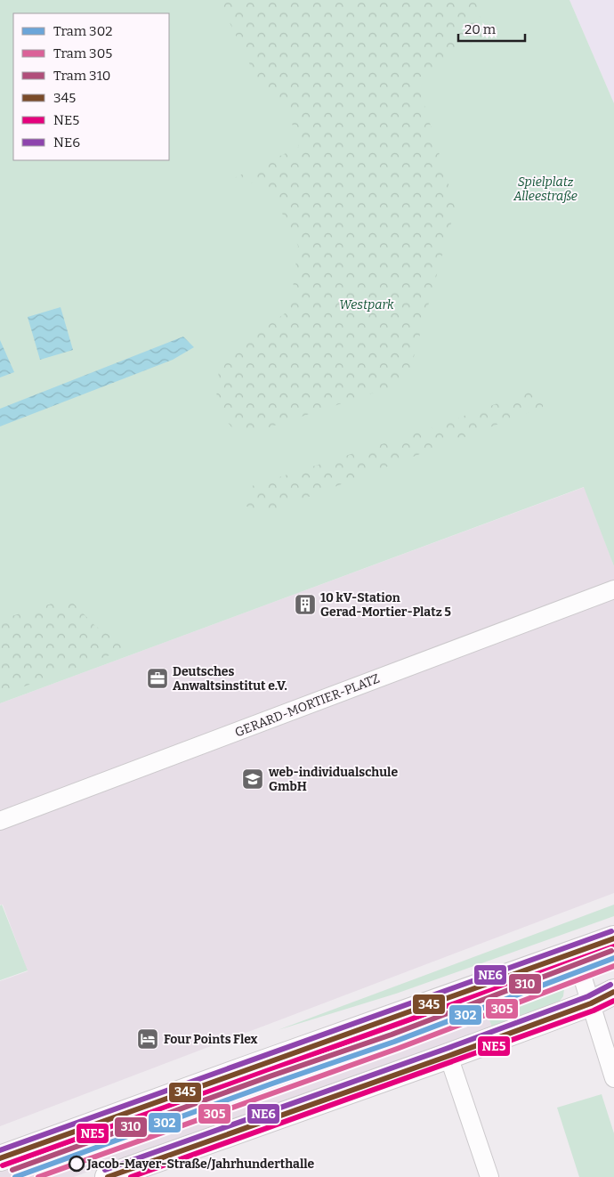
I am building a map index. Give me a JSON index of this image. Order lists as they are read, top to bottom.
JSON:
{
  "streets": {
    "street": ["GERARD-MORTIER-PLATZ"]
  },
  "parks": ["Spielplatz Alleestraße", "Westpark"],
  "places": {
    "building": ["10 kV-Station Gerad-Mortier-Platz 5"],
    "office": ["Deutsches Anwaltsinstitut e.V."],
    "school or university": ["web-individualschule GmbH"],
    "hotel": ["Four Points Flex"],
    "other": ["Jacob-Mayer-Straße/Jahrhunderthalle"]
  },
  "lines": [
    "transit line NE6",
    "transit line 345",
    "transit line NE5",
    "tram line 310",
    "tram line 302",
    "tram line 305"
  ],
  "legend": [
    "Tram 302",
    "Tram 305",
    "Tram 310",
    "345",
    "NE5",
    "NE6"
  ],
  "scale_bar": "20 m"
}
